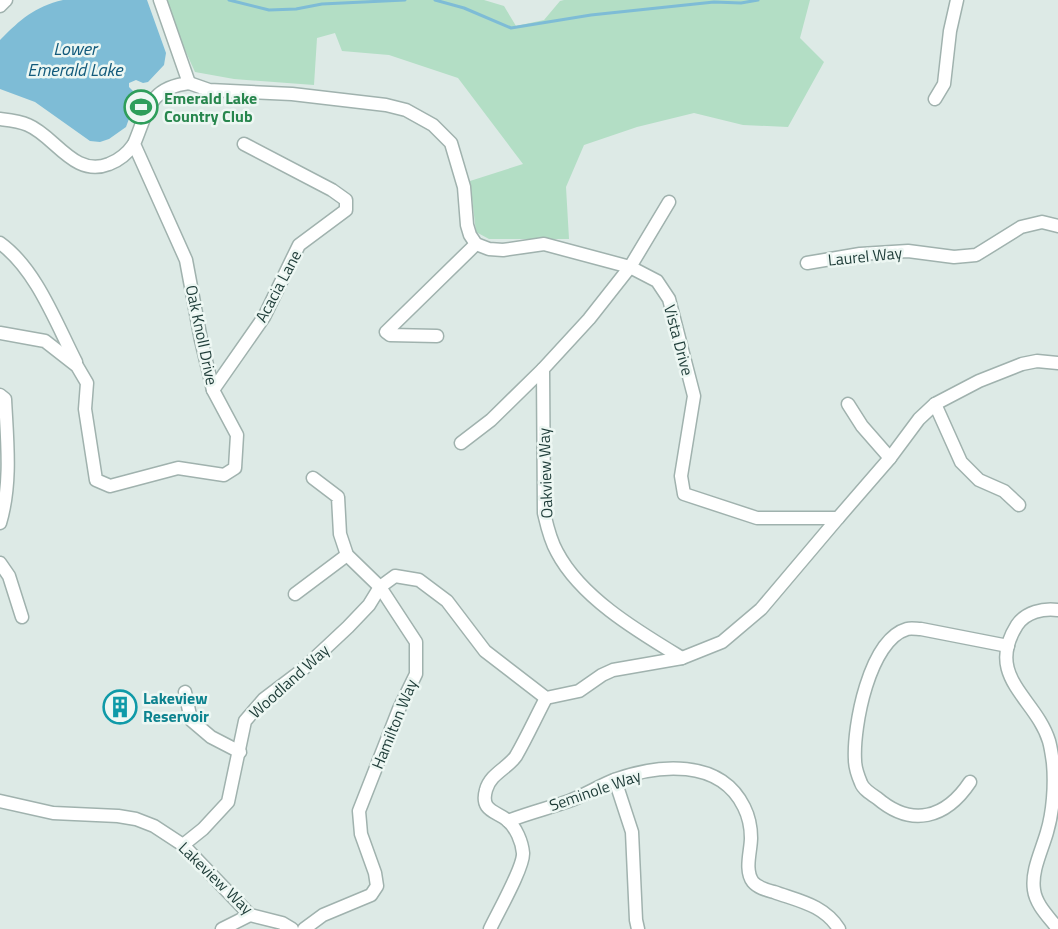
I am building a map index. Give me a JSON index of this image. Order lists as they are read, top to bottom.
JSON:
{
  "streets": {
    "street": [
      "Laurel Way",
      "Acacia Lane",
      "Oak Knoll Drive",
      "Vista Drive",
      "Oakview Way",
      "Woodland Way",
      "Hamilton Way",
      "Seminole Way",
      "Lakeview Way"
    ]
  },
  "crossings": [
    ["Acacia Lane", "Oak Knoll Drive"],
    ["Woodland Way", "Hamilton Way"],
    ["Woodland Way", "Lakeview Way"]
  ],
  "water": ["Lower Emerald Lake"],
  "places": {
    "sports": ["Emerald Lake Country Club"],
    "building": ["Lakeview Reservoir"]
  }
}
